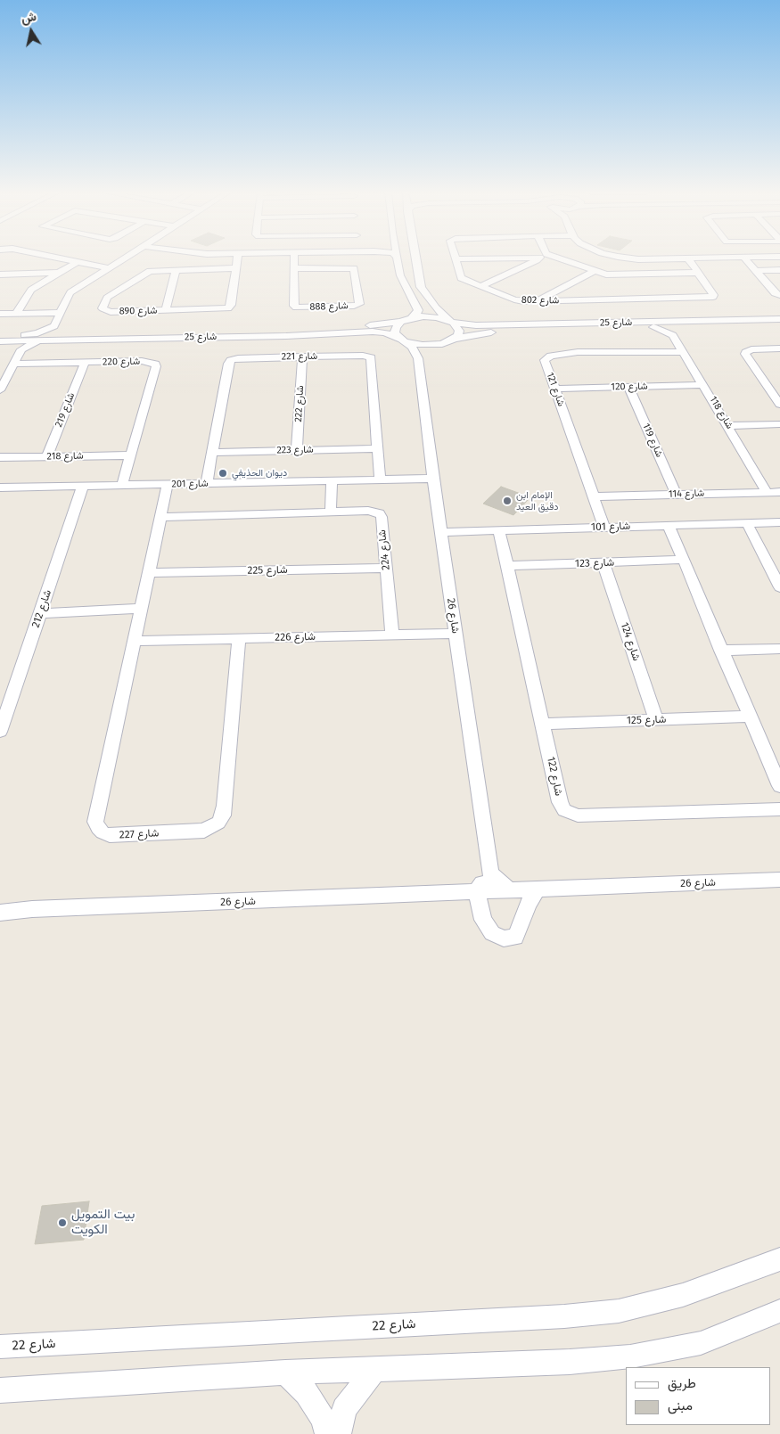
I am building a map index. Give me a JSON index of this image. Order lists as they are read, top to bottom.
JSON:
{
  "streets": {
    "street": [
      "شارع 802",
      "شارع 888",
      "شارع 890",
      "شارع 25",
      "شارع 221",
      "شارع 220",
      "شارع 120",
      "شارع 121",
      "شارع 222",
      "شارع 219",
      "شارع 118",
      "شارع 119",
      "شارع 223",
      "شارع 218",
      "شارع 201",
      "شارع 114",
      "شارع 101",
      "شارع 224",
      "شارع 123",
      "شارع 225",
      "شارع 212",
      "شارع 26",
      "شارع 226",
      "شارع 124",
      "شارع 125",
      "شارع 122",
      "شارع 227",
      "شارع 22"
    ]
  },
  "crossings": [
    ["شارع 25", "شارع 118"],
    ["شارع 221", "شارع 222"],
    ["شارع 221", "شارع 223"],
    ["شارع 221", "شارع 201"],
    ["شارع 220", "شارع 219"],
    ["شارع 220", "شارع 218"],
    ["شارع 220", "شارع 201"],
    ["شارع 120", "شارع 121"],
    ["شارع 120", "شارع 118"],
    ["شارع 120", "شارع 119"],
    ["شارع 121", "شارع 118"],
    ["شارع 121", "شارع 114"],
    ["شارع 121", "شارع 101"],
    ["شارع 222", "شارع 223"],
    ["شارع 219", "شارع 218"],
    ["شارع 118", "شارع 114"],
    ["شارع 119", "شارع 114"],
    ["شارع 201", "شارع 212"],
    ["شارع 201", "شارع 26"],
    ["شارع 201", "شارع 227"],
    ["شارع 101", "شارع 26"],
    ["شارع 101", "شارع 122"],
    ["شارع 224", "شارع 225"],
    ["شارع 224", "شارع 226"],
    ["شارع 224", "شارع 227"],
    ["شارع 123", "شارع 124"],
    ["شارع 123", "شارع 122"],
    ["شارع 225", "شارع 227"],
    ["شارع 26", "شارع 226"],
    ["شارع 226", "شارع 227"],
    ["شارع 124", "شارع 125"],
    ["شارع 125", "شارع 122"]
  ],
  "places": ["ديوان الحذيفي", "الإمام ابن دقيق العيد", "بيت التمويل الكويت"],
  "legend": ["طريق", "مبنى"],
  "north": "top"
}
